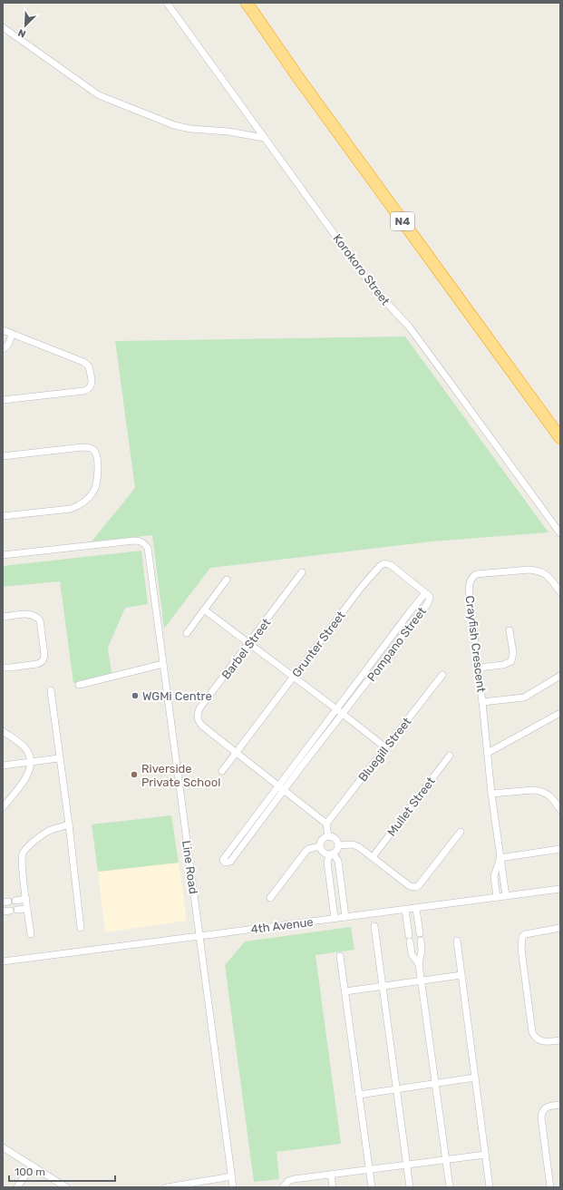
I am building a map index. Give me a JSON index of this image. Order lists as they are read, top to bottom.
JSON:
{
  "streets": {
    "highway": ["N4"],
    "street": [
      "Korokoro Street",
      "Grunter Street",
      "Pompano Street",
      "Crayfish Crescent",
      "Barbel Street",
      "Bluegill Street",
      "Mullet Street",
      "Line Road",
      "4th Avenue"
    ]
  },
  "crossings": [
    ["Grunter Street", "Pompano Street"],
    ["Grunter Street", "Barbel Street"],
    ["Crayfish Crescent", "4th Avenue"],
    ["Line Road", "4th Avenue"]
  ],
  "places": ["WGMi Centre", "Riverside Private School"],
  "scale_bar": "100 m",
  "north": "bottom left"
}
